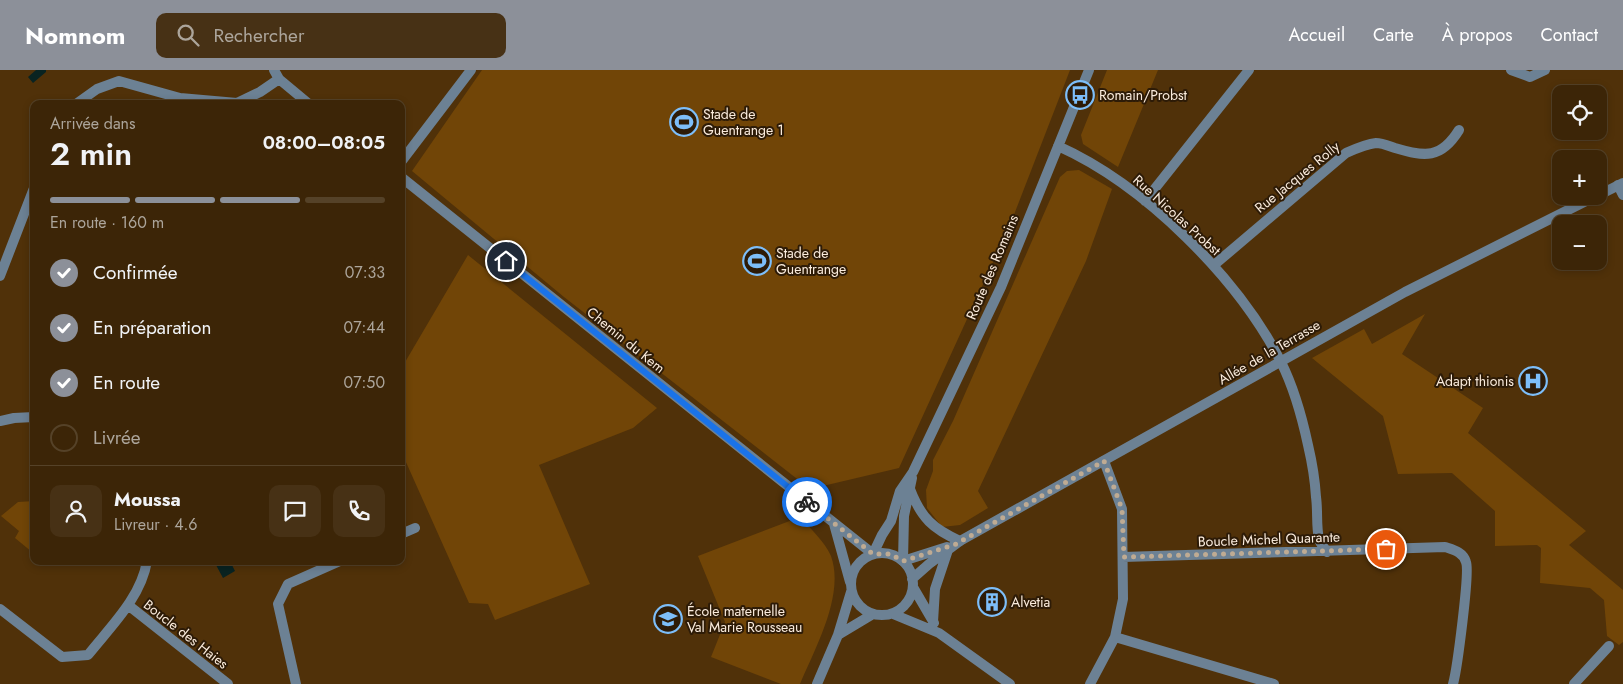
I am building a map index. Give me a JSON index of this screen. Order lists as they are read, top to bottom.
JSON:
{
  "streets": {
    "street": [
      "Rue Jacques Rolly",
      "Rue Nicolas Probst",
      "Route des Romains",
      "Chemin du Kem",
      "Allée de la Terrasse",
      "Boucle Michel Quarante",
      "Boucle des Haies"
    ]
  },
  "crossings": [
    ["Rue Jacques Rolly", "Rue Nicolas Probst"],
    ["Rue Nicolas Probst", "Route des Romains"],
    ["Rue Nicolas Probst", "Allée de la Terrasse"],
    ["Rue Nicolas Probst", "Boucle Michel Quarante"],
    ["Route des Romains", "Chemin du Kem"],
    ["Route des Romains", "Allée de la Terrasse"],
    ["Chemin du Kem", "Allée de la Terrasse"]
  ],
  "places": {
    "bus stop": ["Romain/Probst"],
    "sports": ["Stade de Guentrange 1", "Stade de Guentrange"],
    "hospital": ["Adapt thionis"],
    "building": ["Alvetia"],
    "school or university": ["École maternelle Val Marie Rousseau"]
  },
  "page": {
    "header": "Nomnom",
    "search": "Rechercher",
    "nav": [
      "Accueil",
      "Carte",
      "À propos",
      "Contact"
    ],
    "map_buttons": ["+", "−"],
    "heading": ["2 min", "Arrivée dans", "08:00–08:05"],
    "panel": ["Moussa", "Livreur · 4.6"],
    "bar": "En route · 160 m",
    "list": [
      ["Confirmée", "07:33"],
      ["En préparation", "07:44"],
      ["En route", "07:50"],
      "Livrée"
    ]
  }
}
